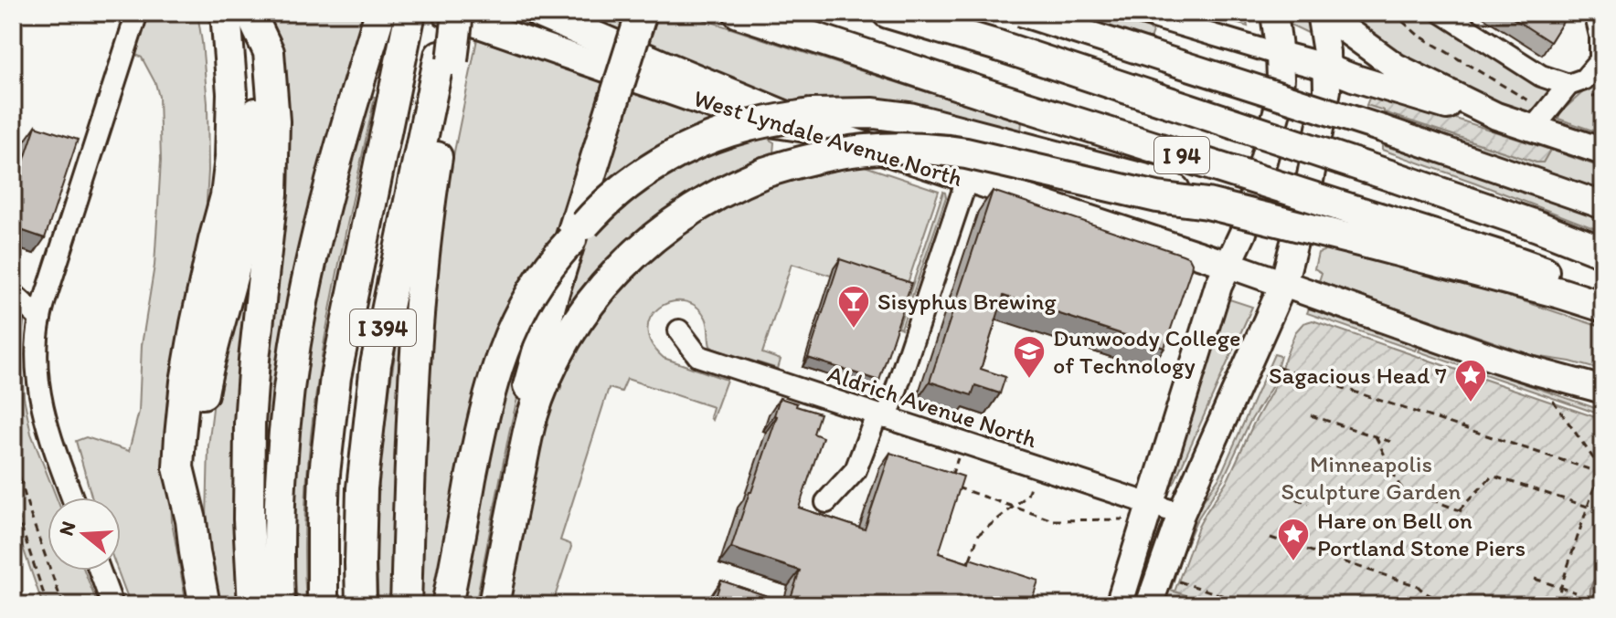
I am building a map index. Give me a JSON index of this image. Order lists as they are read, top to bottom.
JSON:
{
  "streets": {
    "highway": ["I 94", "I 394"],
    "main road": ["West Lyndale Avenue North"],
    "street": ["Aldrich Avenue North"]
  },
  "crossings": [
    ["West Lyndale Avenue North", "I 394"]
  ],
  "parks": ["Minneapolis Sculpture Garden"],
  "places": {
    "bar": ["Sisyphus Brewing"],
    "school or university": ["Dunwoody College of Technology"],
    "place": ["Sagacious Head 7", "Hare on Bell on Portland Stone Piers"]
  },
  "north": "left"
}
